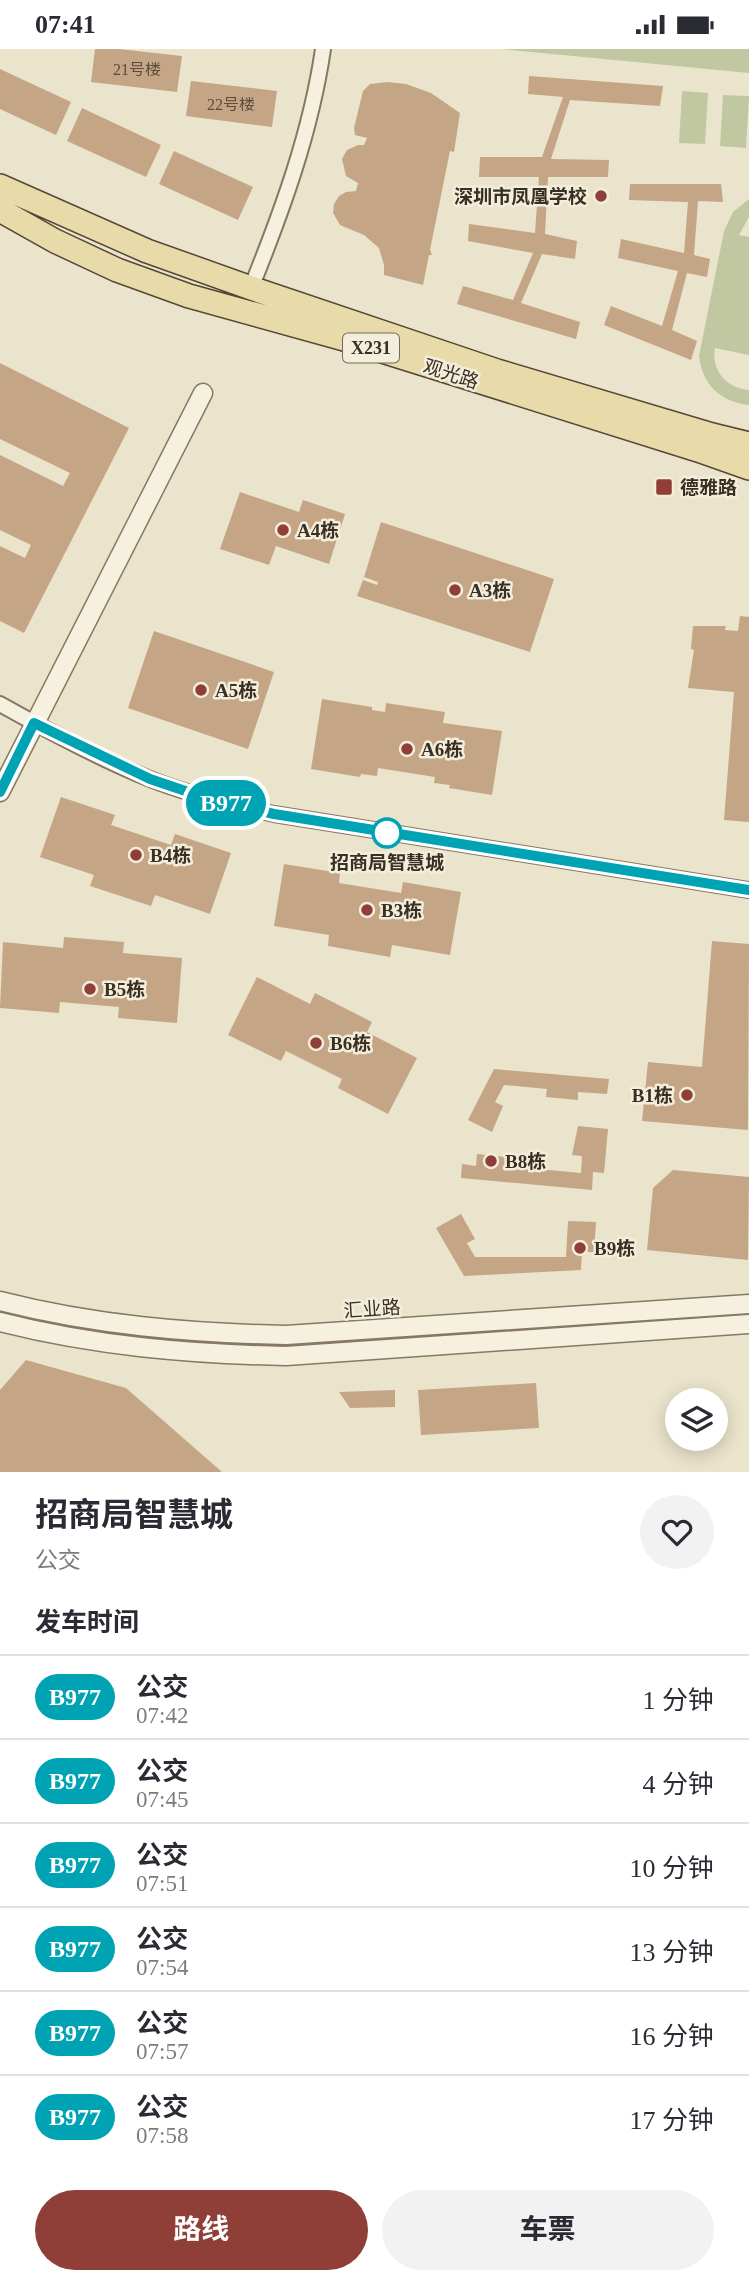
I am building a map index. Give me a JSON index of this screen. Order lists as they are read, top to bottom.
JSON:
{
  "streets": {
    "main road": ["X231", "观光路"],
    "street": ["汇业路"]
  },
  "places": {
    "other": [
      "深圳市凤凰学校",
      "A4栋",
      "A3栋",
      "A5栋",
      "A6栋",
      "招商局智慧城",
      "B4栋",
      "B3栋",
      "B5栋",
      "B6栋",
      "B1栋",
      "B8栋",
      "B9栋"
    ],
    "transit": ["德雅路"]
  },
  "lines": ["bus line B977"],
  "house_numbers": ["21号楼", "22号楼"],
  "page": {
    "status": "07:41",
    "on_map": "B977",
    "heading": [
      ["招商局智慧城", "公交"],
      "发车时间"
    ],
    "list": [
      {
        "mark": "B977",
        "name": "公交",
        "note": "07:42",
        "value": "1 分钟"
      },
      {
        "mark": "B977",
        "name": "公交",
        "note": "07:45",
        "value": "4 分钟"
      },
      {
        "mark": "B977",
        "name": "公交",
        "note": "07:51",
        "value": "10 分钟"
      },
      {
        "mark": "B977",
        "name": "公交",
        "note": "07:54",
        "value": "13 分钟"
      },
      {
        "mark": "B977",
        "name": "公交",
        "note": "07:57",
        "value": "16 分钟"
      },
      {
        "mark": "B977",
        "name": "公交",
        "note": "07:58",
        "value": "17 分钟"
      }
    ],
    "buttons": ["路线", "车票"]
  }
}
